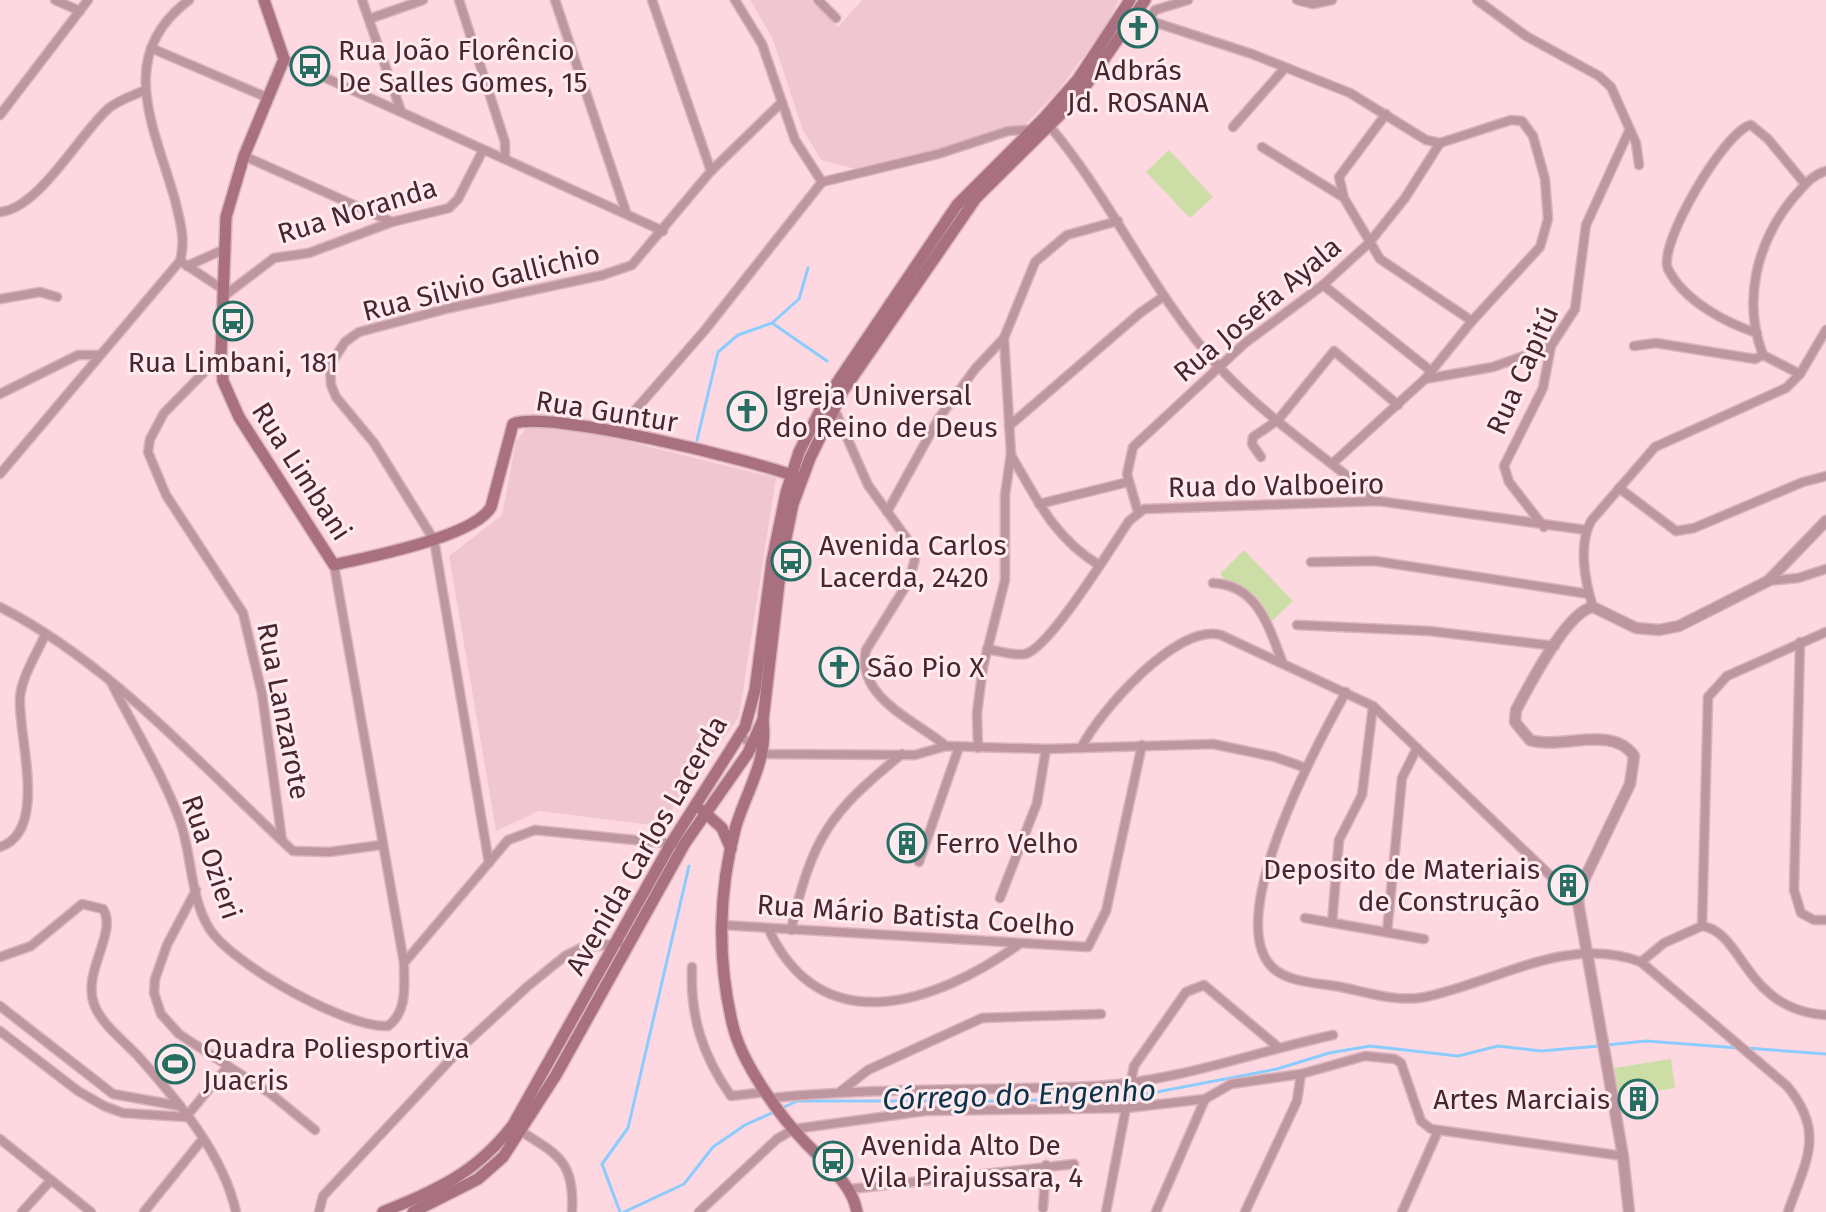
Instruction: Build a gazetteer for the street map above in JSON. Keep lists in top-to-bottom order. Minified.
{"streets":{"main road":["Rua Guntur","Rua Limbani","Avenida Carlos Lacerda"],"street":["Rua Noranda","Rua Silvio Gallichio","Rua Josefa Ayala","Rua Capitú","Rua do Valboeiro","Rua Lanzarote","Rua Ozieri","Rua Mário Batista Coelho"]},"crossings":[["Rua Noranda","Rua Limbani"],["Rua Silvio Gallichio","Rua Guntur"],["Rua Capitú","Rua do Valboeiro"],["Rua Guntur","Rua Limbani"],["Rua Guntur","Avenida Carlos Lacerda"],["Rua Limbani","Rua Lanzarote"],["Rua Limbani","Rua Ozieri"]],"water":["Córrego do Engenho"],"places":{"church":["Adbrás Jd. ROSANA","Igreja Universal do Reino de Deus","São Pio X"],"bus stop":["Rua João Florêncio De Salles Gomes, 15","Rua Limbani, 181","Avenida Carlos Lacerda, 2420","Avenida Alto De Vila Pirajussara, 4"],"building":["Ferro Velho","Deposito de Materiais de Construção","Artes Marciais"],"sports":["Quadra Poliesportiva Juacris"]}}
